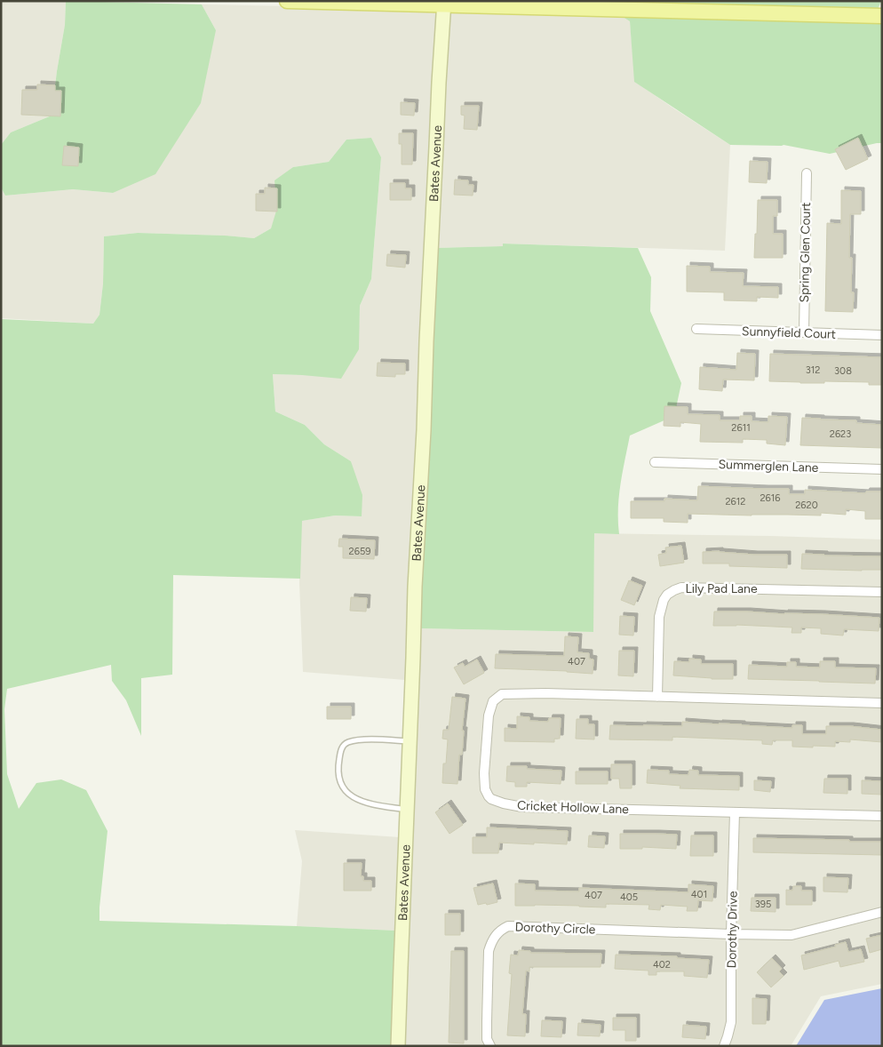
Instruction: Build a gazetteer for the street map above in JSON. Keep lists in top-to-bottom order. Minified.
{"streets":{"street":["Bates Avenue","Spring Glen Court","Sunnyfield Court","Summerglen Lane","Lily Pad Lane","Cricket Hollow Lane","Dorothy Circle","Dorothy Drive"]},"crossings":[["Spring Glen Court","Sunnyfield Court"],["Lily Pad Lane","Cricket Hollow Lane"],["Cricket Hollow Lane","Dorothy Drive"],["Dorothy Circle","Dorothy Drive"]],"house_numbers":["312","308","2611","2623","2616","2612","2620","2659","407","401","407","405","395","402"]}
